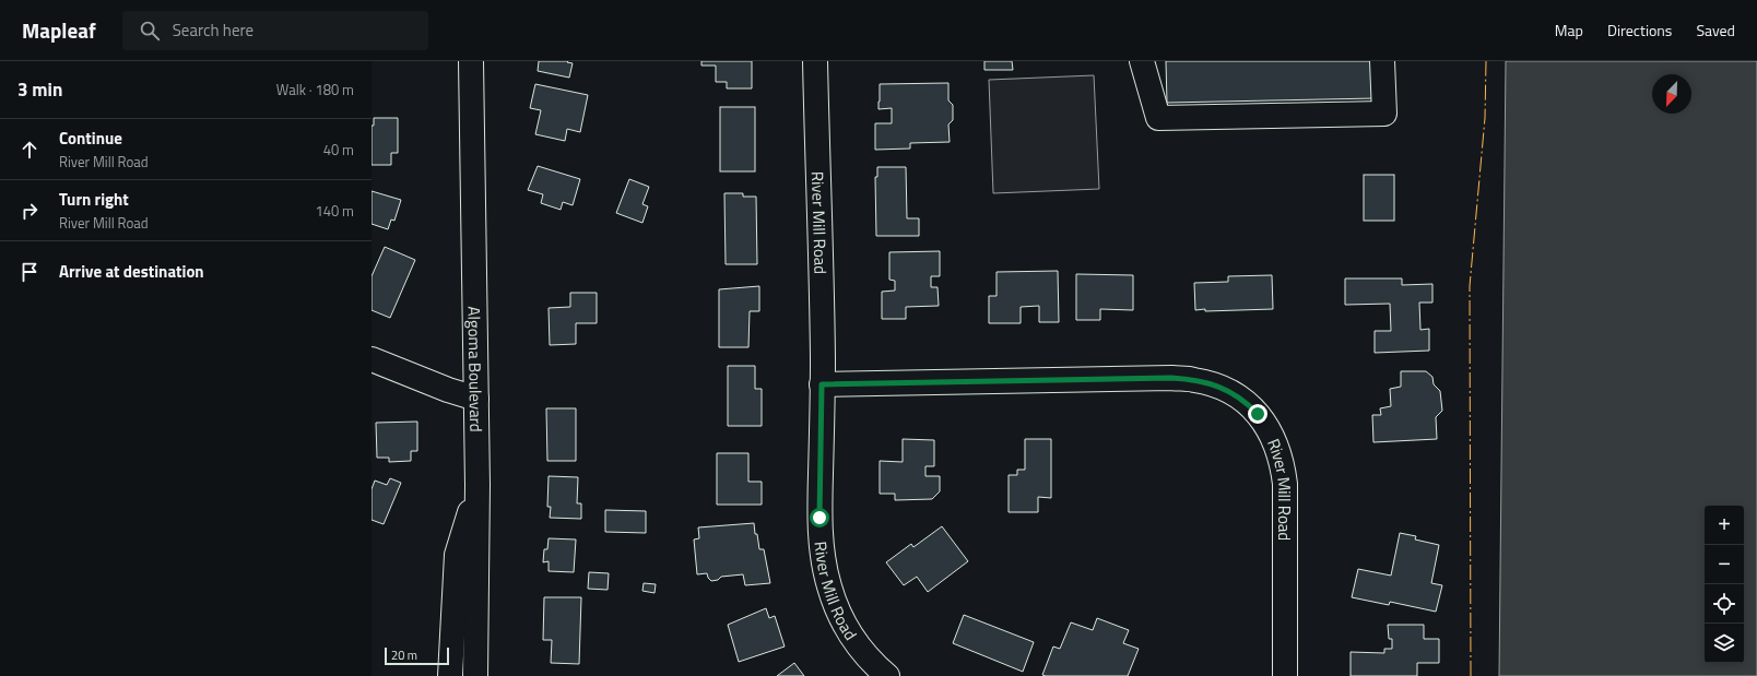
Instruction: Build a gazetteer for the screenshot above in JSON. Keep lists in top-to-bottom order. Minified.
{"streets":{"street":["River Mill Road","Algoma Boulevard"]},"scale_bar":"20 m","north":"bottom left","page":{"header":"Mapleaf","search":"Search here","nav":["Map","Directions","Saved"],"heading":["3 min","Walk · 180 m"],"list":[["Continue","River Mill Road","40 m"],["Turn right","River Mill Road","140 m"],"Arrive at destination"],"map_buttons":["+","−"],"scale":"20 m"}}
